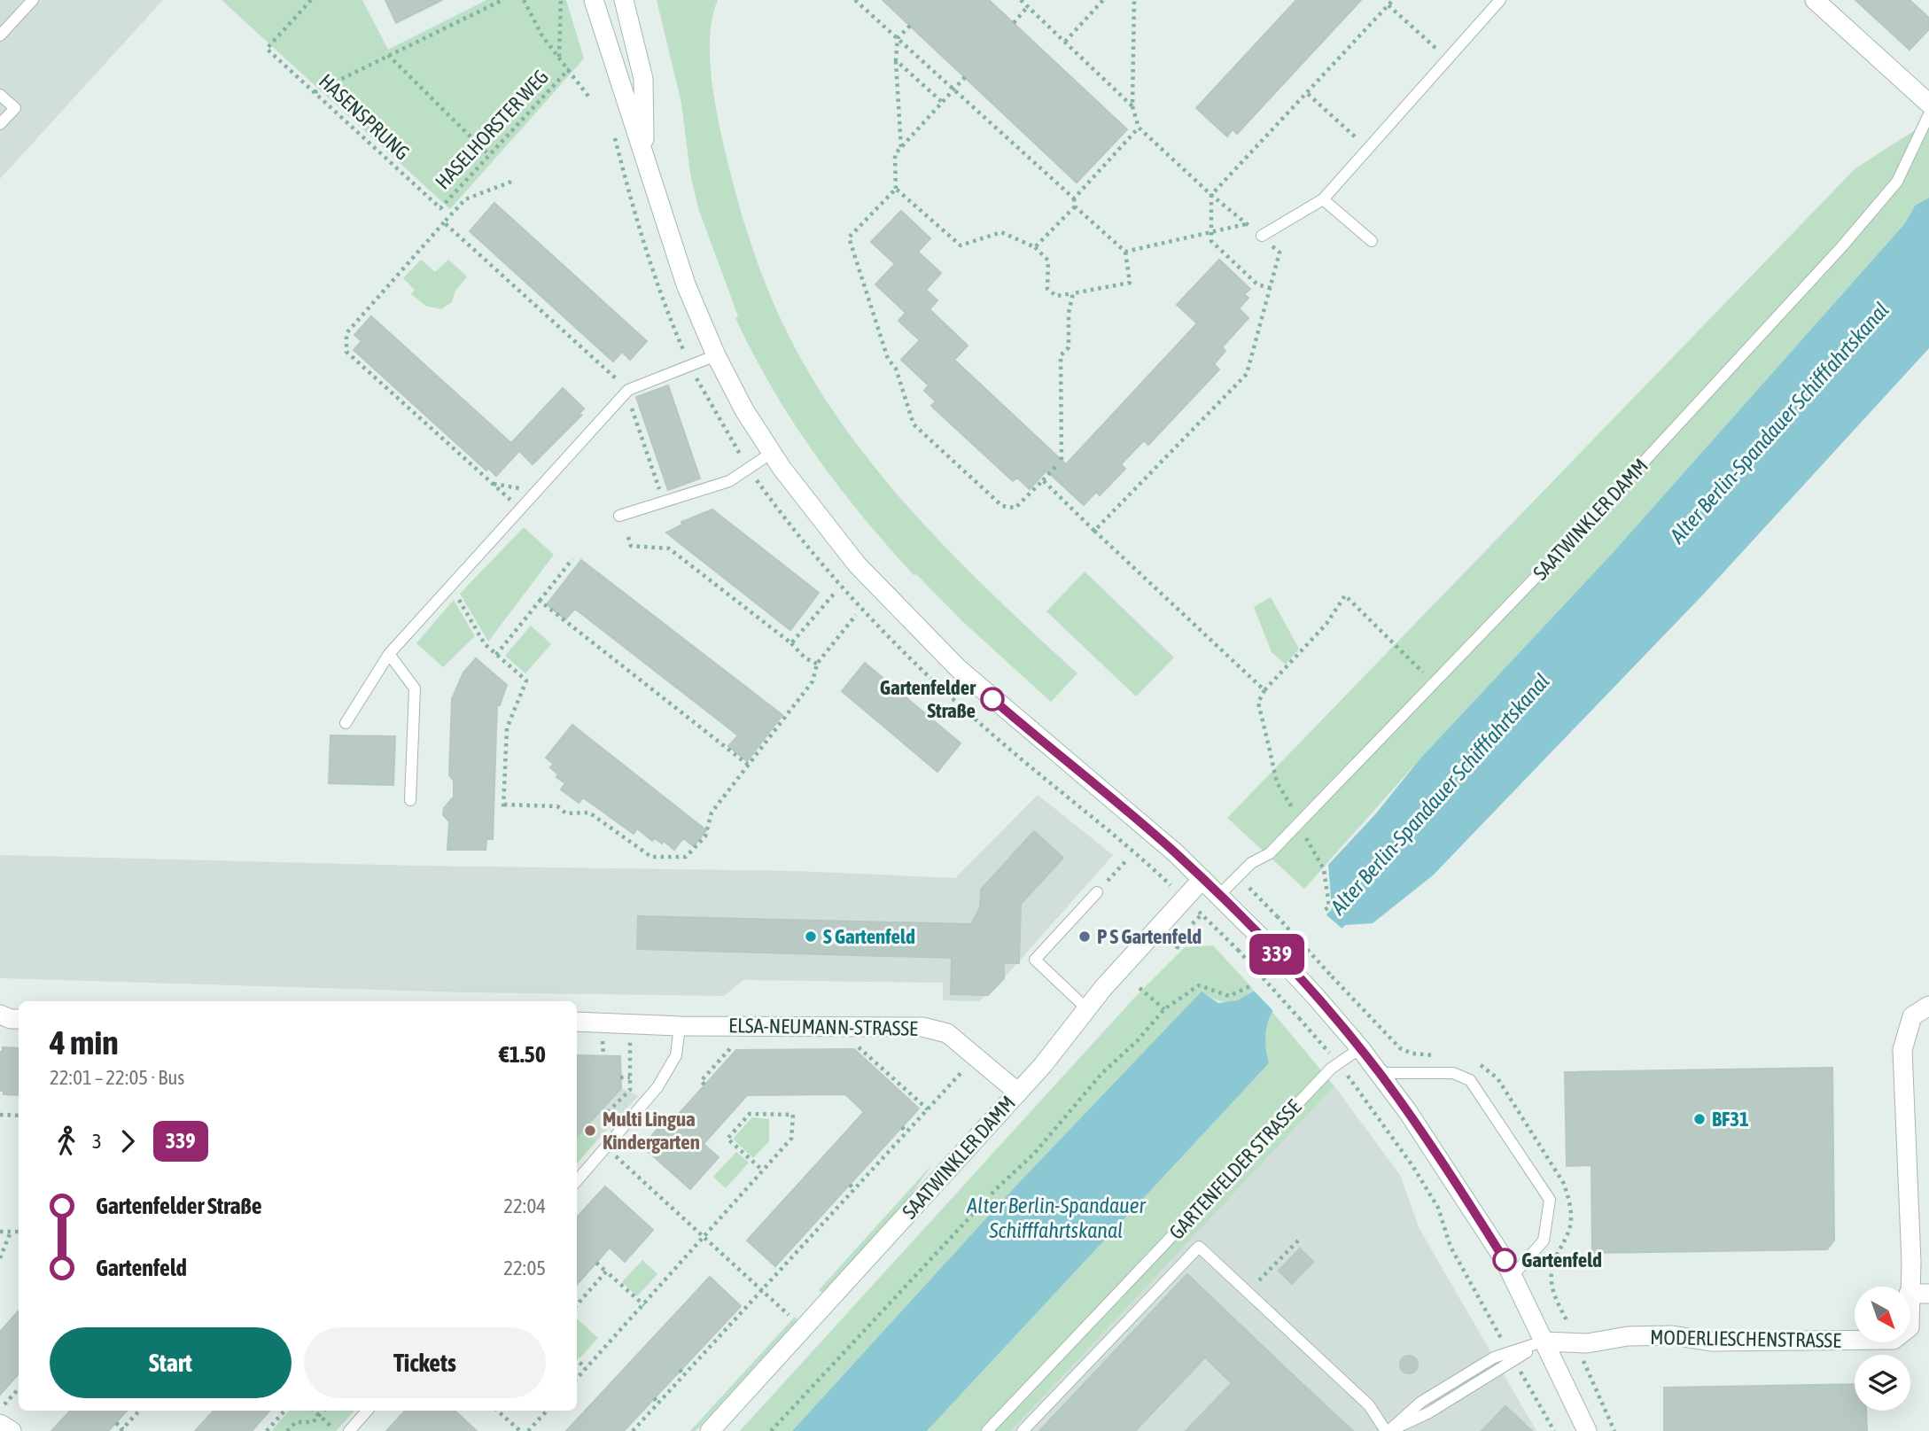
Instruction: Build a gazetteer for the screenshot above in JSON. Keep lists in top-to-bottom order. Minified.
{"streets":{"main road":["SAATWINKLER DAMM","ELSA-NEUMANN-STRASSE","MODERLIESCHENSTRASSE"],"lane":["GARTENFELDER STRASSE"],"path":["HASENSPRUNG","HASELHORSTER WEG"]},"crossings":[["HASENSPRUNG","HASELHORSTER WEG"],["SAATWINKLER DAMM","ELSA-NEUMANN-STRASSE"]],"water":["Alter Berlin-Spandauer Schifffahrtskanal"],"places":["Gartenfelder Straße","S Gartenfeld","P S Gartenfeld","BF31","Multi Lingua Kindergarten","Gartenfeld"],"lines":["bus line 339"],"north":"bottom right","page":{"on_map":"339","heading":["4 min","22:01 – 22:05 · Bus","€1.50"],"legs":["3","339"],"list":[{"name":"Gartenfelder Straße","value":"22:04"},{"name":"Gartenfeld","value":"22:05"}],"buttons":["Start","Tickets"]}}
